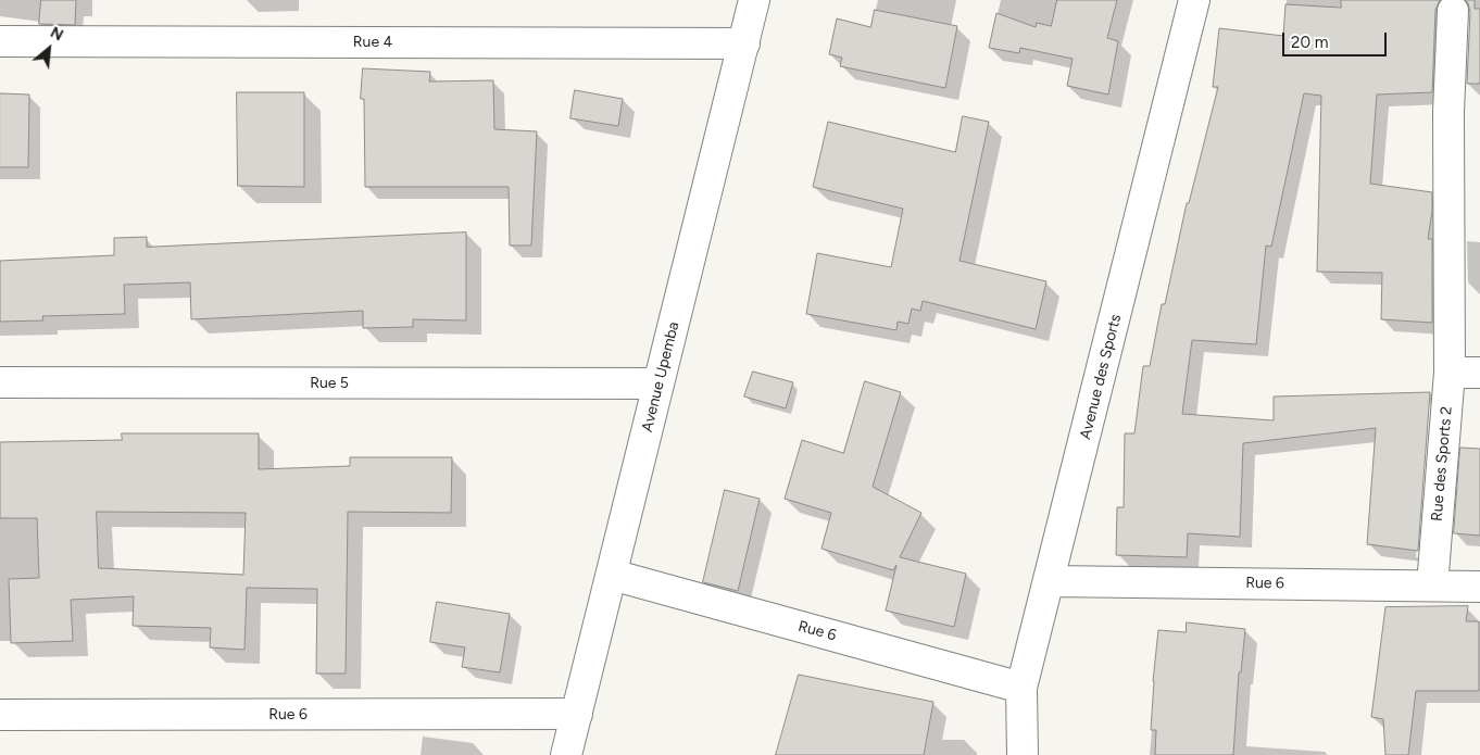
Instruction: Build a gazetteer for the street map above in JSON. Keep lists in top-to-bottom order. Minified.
{"streets":{"street":["Rue 4","Avenue Upemba","Avenue des Sports","Rue 5","Rue des Sports 2","Rue 6"]},"crossings":[["Rue 4","Avenue Upemba"],["Avenue Upemba","Rue 5"],["Avenue Upemba","Rue 6"],["Avenue des Sports","Rue 6"],["Rue des Sports 2","Rue 6"]],"scale_bar":"20 m","north":"top right"}
